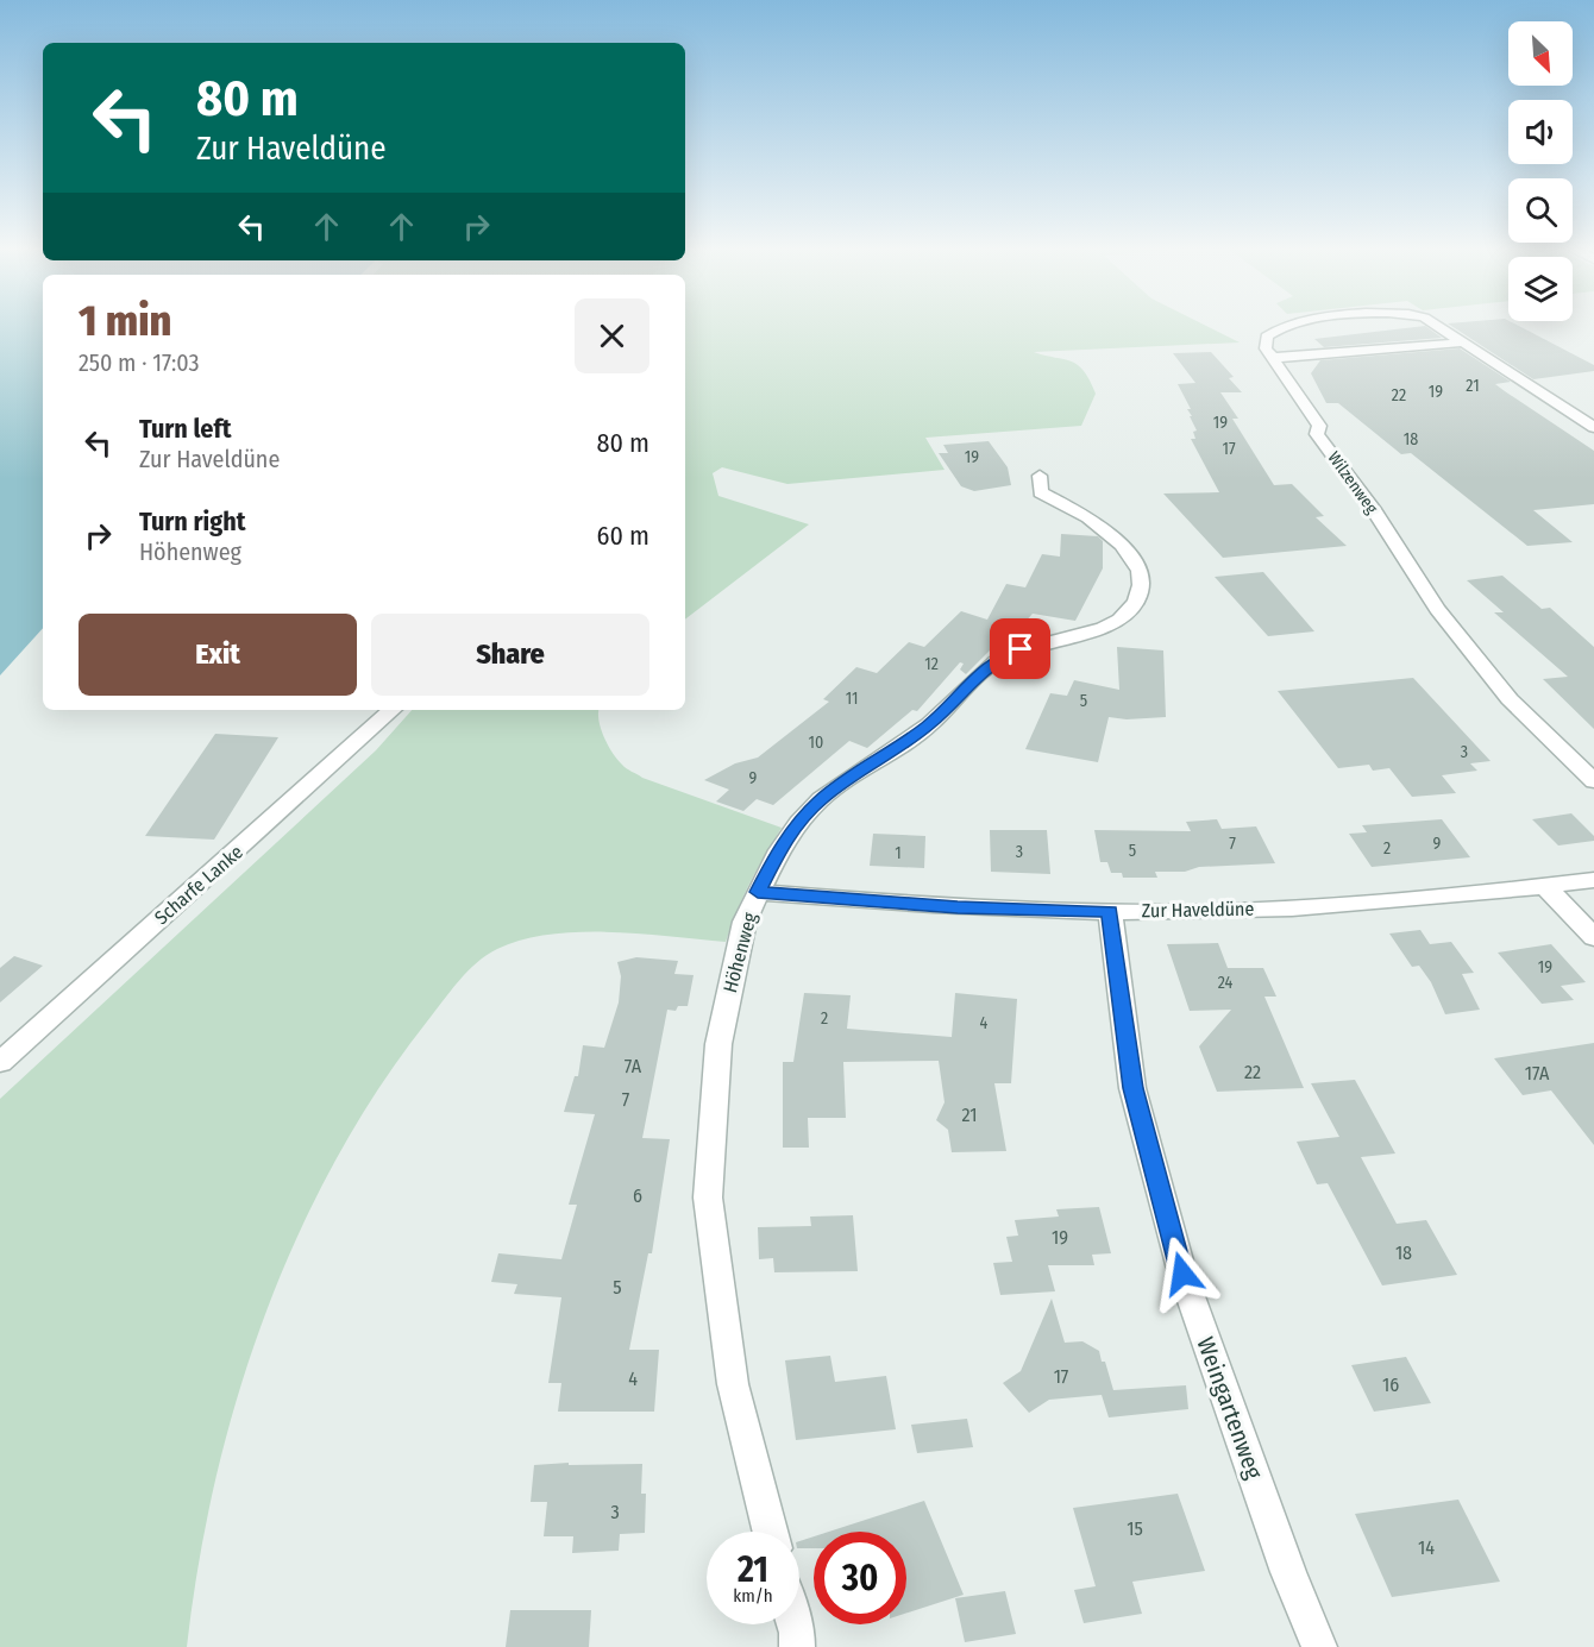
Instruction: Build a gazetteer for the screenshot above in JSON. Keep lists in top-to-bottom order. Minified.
{"streets":{"street":["Wilzenweg","Scharfe Lanke","Zur Haveldüne","Höhenweg","Weingartenweg"]},"crossings":[["Zur Haveldüne","Höhenweg"],["Zur Haveldüne","Weingartenweg"]],"house_numbers":["21","19","22","19","18","17","19","12","11","5","10","3","9","7","9","2","5","3","1","19","24","2","4","7A","22","17A","7","21","6","19","18","5","17","4","16","3","15","14"],"north":"bottom right","page":{"turn":["80 m","Zur Haveldüne"],"heading":["1 min","250 m · 17:03"],"list":[{"name":"Turn left","note":"Zur Haveldüne","value":"80 m"},{"name":"Turn right","note":"Höhenweg","value":"60 m"}],"buttons":["Exit","Share"],"speed":"21 km/h","limit":"30"}}
